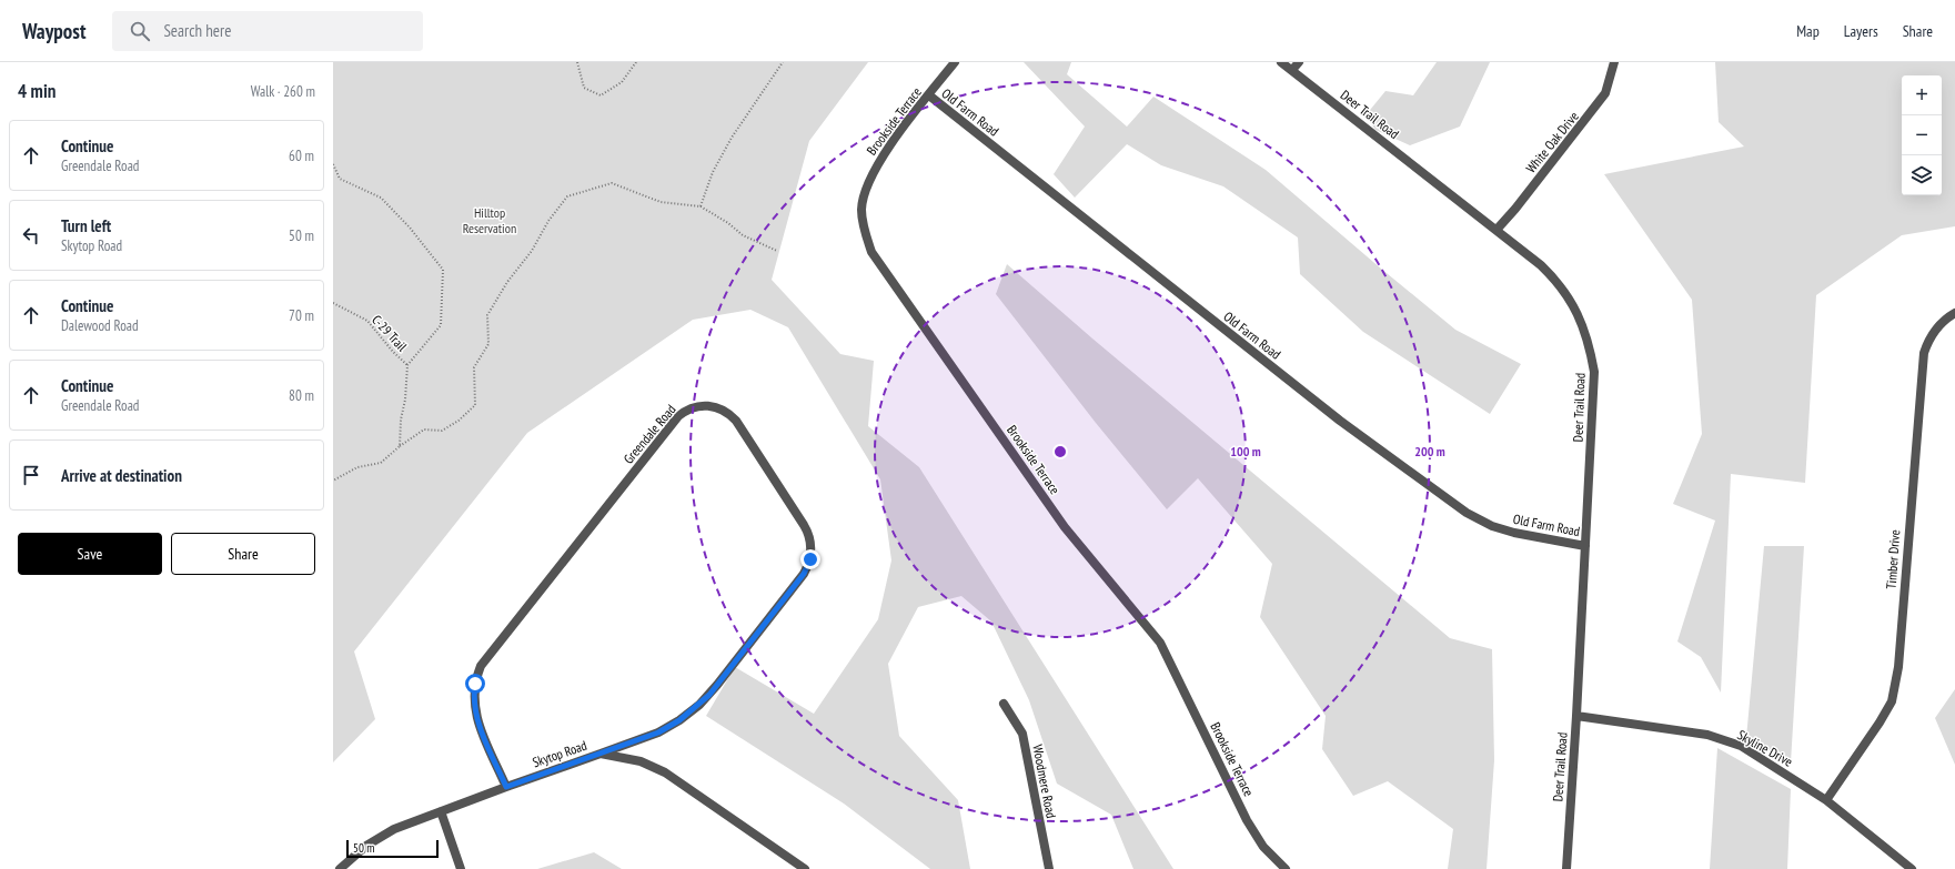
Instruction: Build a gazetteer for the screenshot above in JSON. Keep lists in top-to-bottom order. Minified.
{"streets":{"street":["Old Farm Road","Deer Trail Road","Brookside Terrace","White Oak Drive","Greendale Road","Timber Drive","Skyline Drive","Skytop Road","Woodmere Road"],"path":["C-29 Trail"]},"crossings":[["Old Farm Road","Deer Trail Road"],["Old Farm Road","Brookside Terrace"],["Deer Trail Road","White Oak Drive"],["Deer Trail Road","Skyline Drive"],["Greendale Road","Skytop Road"],["Timber Drive","Skyline Drive"]],"parks":["Hilltop Reservation"],"scale_bar":"50 m","page":{"header":"Waypost","search":"Search here","nav":["Map","Layers","Share"],"heading":["4 min","Walk · 260 m"],"map_buttons":["+","−"],"list":[["Continue","Greendale Road","60 m"],["Turn left","Skytop Road","50 m"],["Continue","Dalewood Road","70 m"],["Continue","Greendale Road","80 m"],"Arrive at destination"],"buttons":["Save","Share"],"scale":"50 m"},"rings":["100 m","200 m"]}
